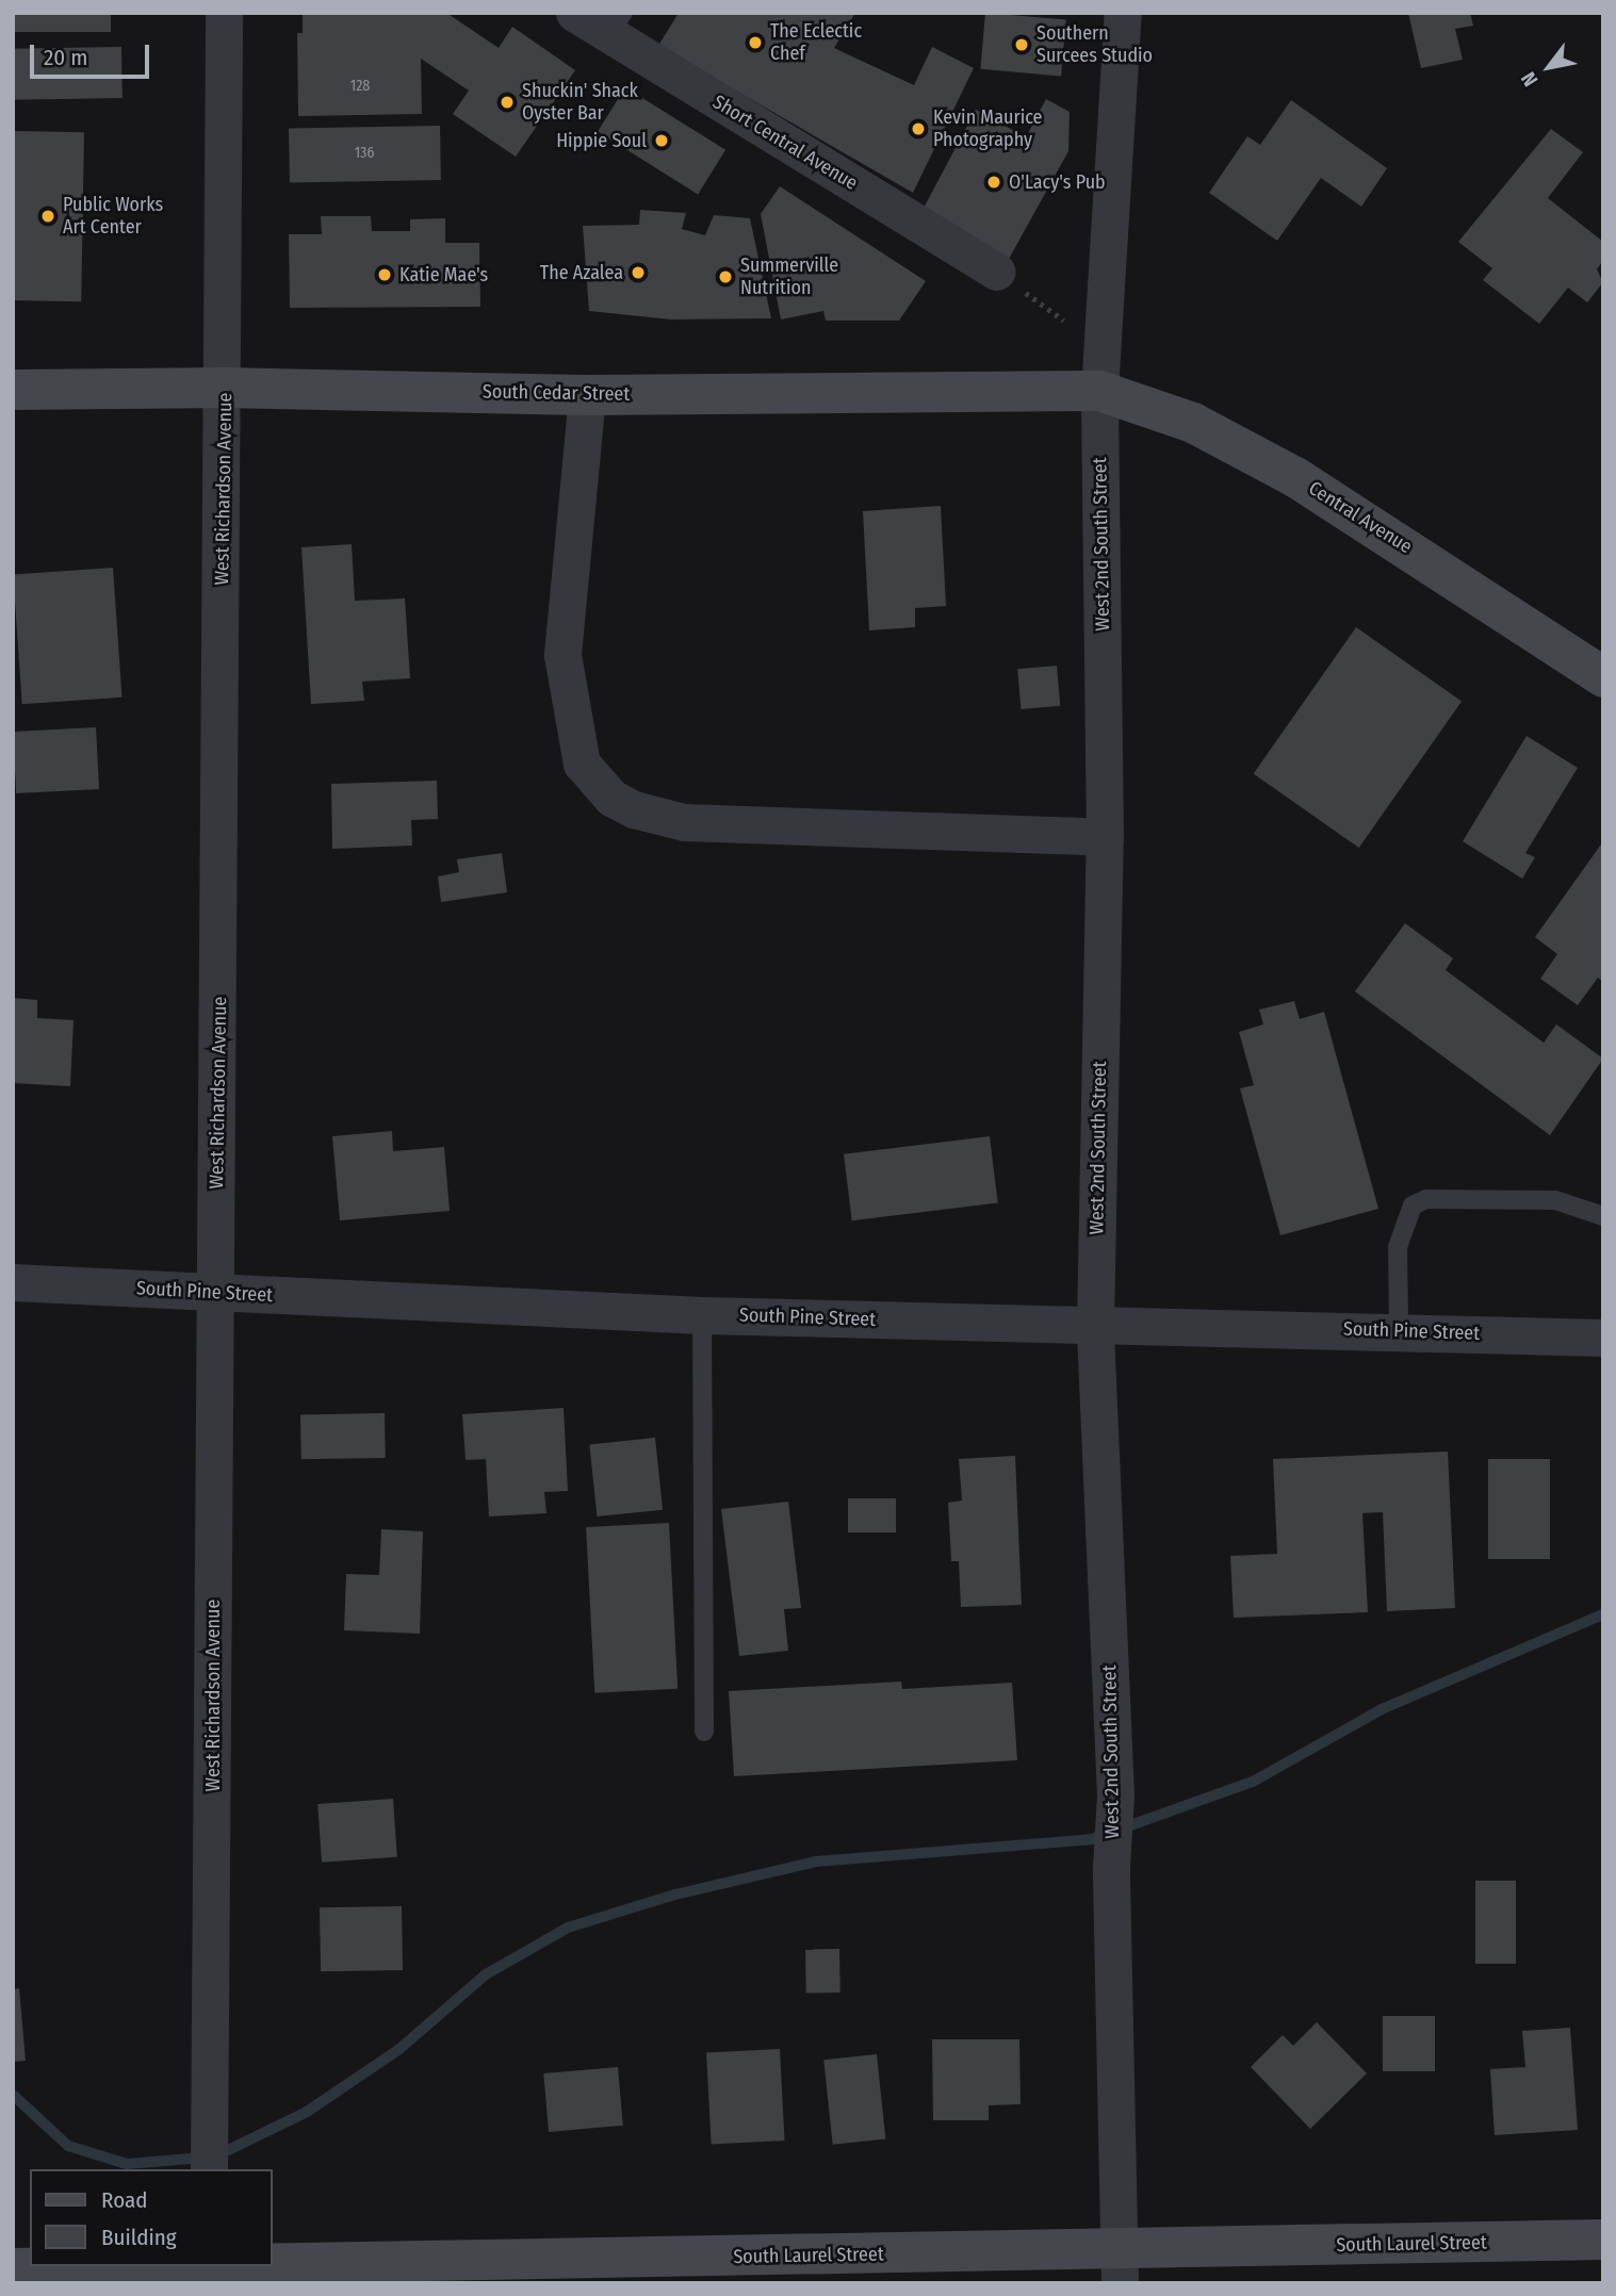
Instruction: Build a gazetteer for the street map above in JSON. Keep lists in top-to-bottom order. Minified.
{"streets":{"street":["Short Central Avenue","South Cedar Street","West Richardson Avenue","Central Avenue","West 2nd South Street","South Pine Street","South Laurel Street"]},"crossings":[["South Cedar Street","West Richardson Avenue"],["South Cedar Street","Central Avenue"],["South Cedar Street","West 2nd South Street"],["West Richardson Avenue","South Pine Street"],["Central Avenue","West 2nd South Street"],["West 2nd South Street","South Pine Street"],["West 2nd South Street","South Laurel Street"]],"places":["The Eclectic Chef","Southern Surcees Studio","Shuckin' Shack Oyster Bar","Kevin Maurice Photography","Hippie Soul","O'Lacy's Pub","Public Works Art Center","The Azalea","Katie Mae's","Summerville Nutrition"],"house_numbers":["128","136"],"legend":["Road","Building"],"scale_bar":"20 m","north":"bottom left"}
